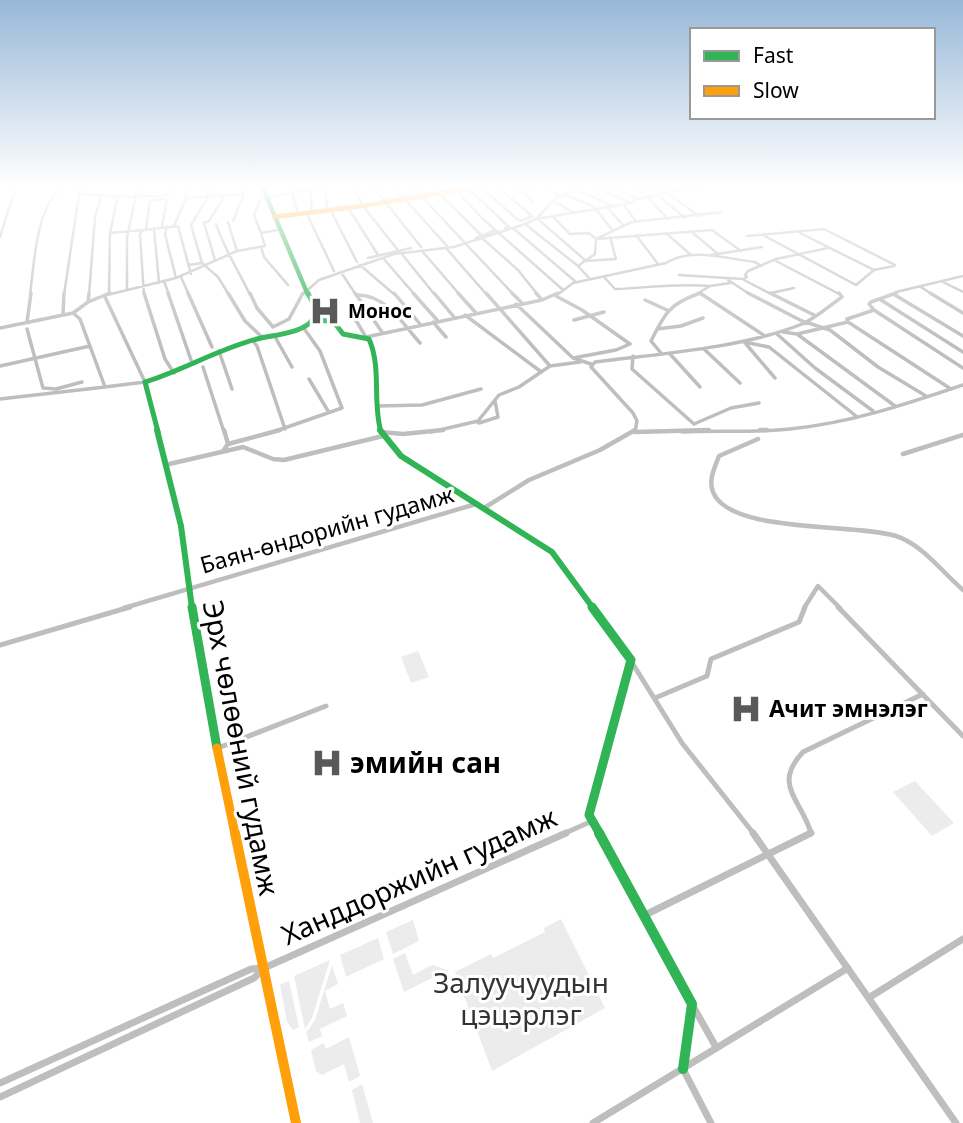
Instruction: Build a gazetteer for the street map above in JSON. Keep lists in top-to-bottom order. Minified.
{"streets":{"main road":["Эрх чөлөөний гудамж"],"street":["Баян-өндорийн гудамж","Ханддоржийн гудамж"]},"crossings":[["Баян-өндорийн гудамж","Эрх чөлөөний гудамж"],["Эрх чөлөөний гудамж","Ханддоржийн гудамж"]],"parks":["Залуучуудын цэцэрлэг"],"places":{"hospital":["Монос","Ачит эмнэлэг","эмийн сан"]},"legend":["Fast","Slow"]}
